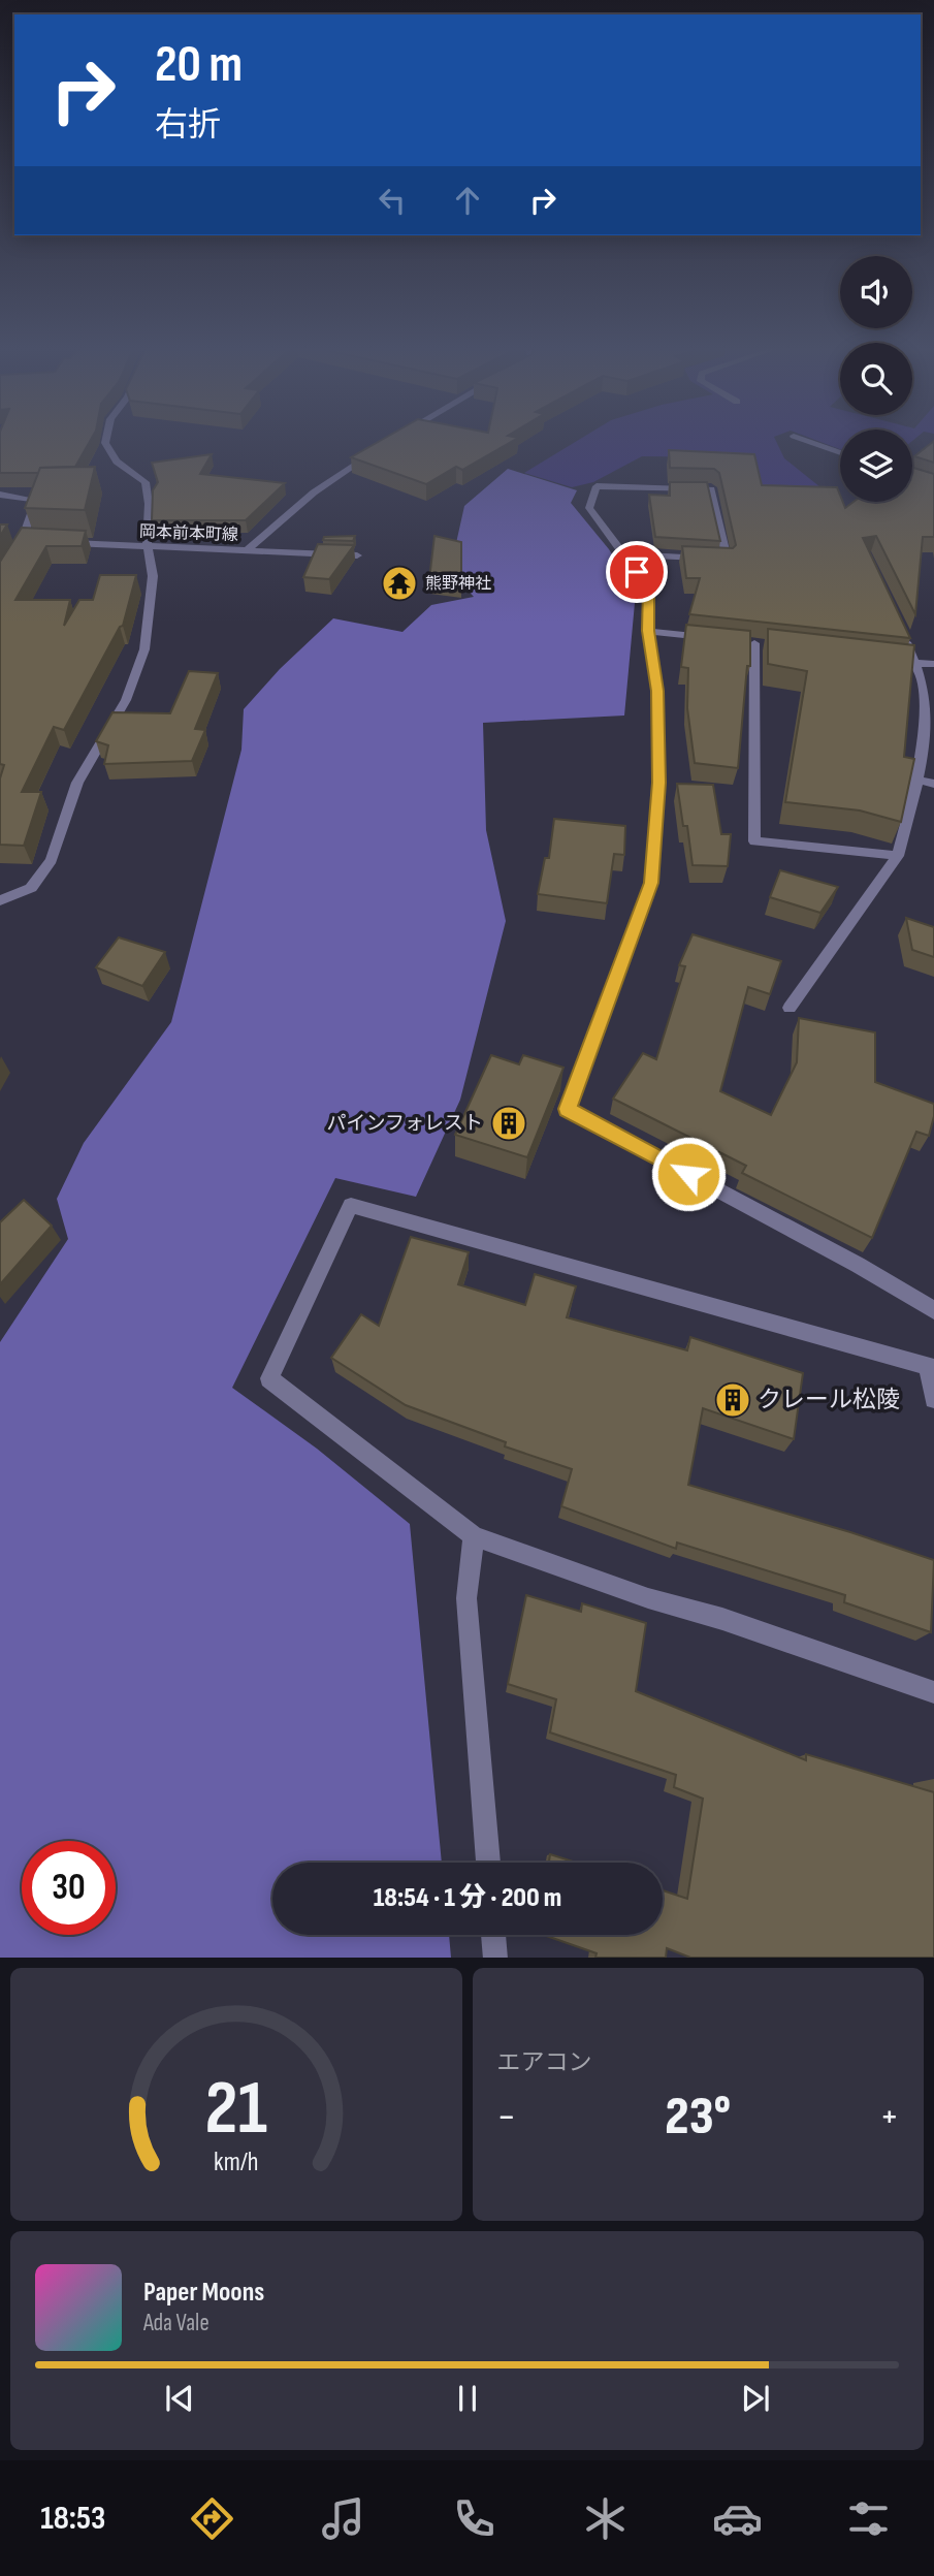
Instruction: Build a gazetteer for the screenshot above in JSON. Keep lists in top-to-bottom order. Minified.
{"streets":{"street":["岡本前本町線"]},"places":{"temple":["熊野神社"],"building":["パインフォレスト","クレール松陵"]},"page":{"turn":["20 m","右折"],"limit":"30","trip":"18:54 · 1 分 · 200 m","tile":"エアコン","heat":["−","23°","+"],"song":["Paper Moons","Ada Vale"],"tabs":"18:53","gauge":["21","km/h"]}}
